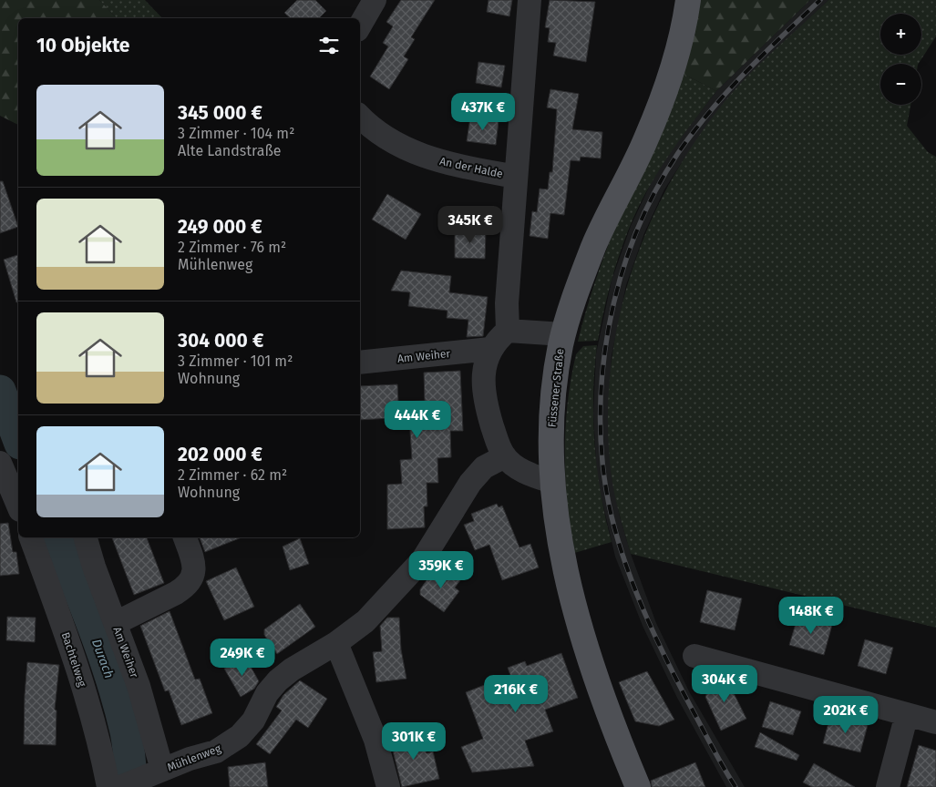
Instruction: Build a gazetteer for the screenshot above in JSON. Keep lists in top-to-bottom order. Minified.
{"streets":{"main road":["Füssener Straße"],"street":["An der Halde","Am Weiher","Bachtelweg","Mühlenweg"]},"crossings":[["Am Weiher","Mühlenweg"]],"water":["Durach"],"page":{"map_buttons":["+","−"],"heading":"10 Objekte","list":[{"name":"345 000 €","note":"3 Zimmer · 104 m² · Alte Landstraße"},{"name":"249 000 €","note":"2 Zimmer · 76 m² · Mühlenweg"},{"name":"304 000 €","note":"3 Zimmer · 101 m² · Wohnung"},{"name":"202 000 €","note":"2 Zimmer · 62 m² · Wohnung"}],"price":["437K €","345K €","444K €","359K €","148K €","249K €","304K €","216K €","202K €","301K €"]}}
